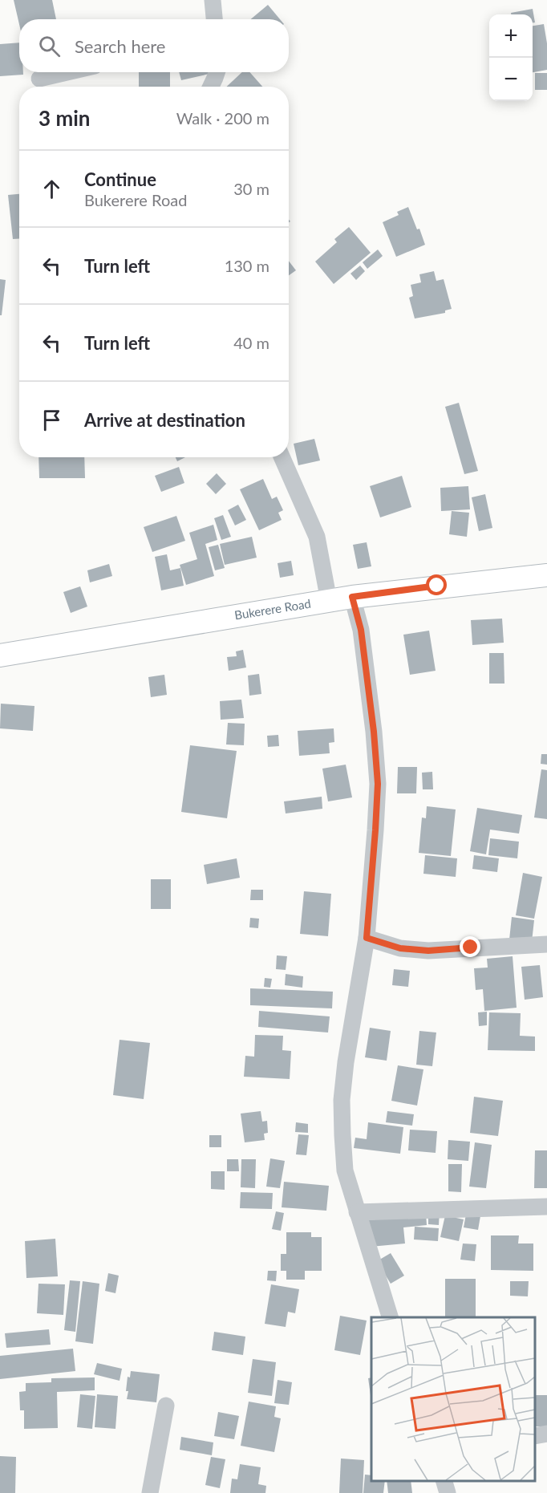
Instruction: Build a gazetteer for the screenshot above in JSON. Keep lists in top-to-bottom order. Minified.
{"streets":{"main road":["Bukerere Road"]},"page":{"map_buttons":["+","−"],"search":"Search here","heading":["3 min","Walk · 200 m"],"list":[["Continue","Bukerere Road","30 m"],["Turn left","130 m"],["Turn left","40 m"],"Arrive at destination"]}}
